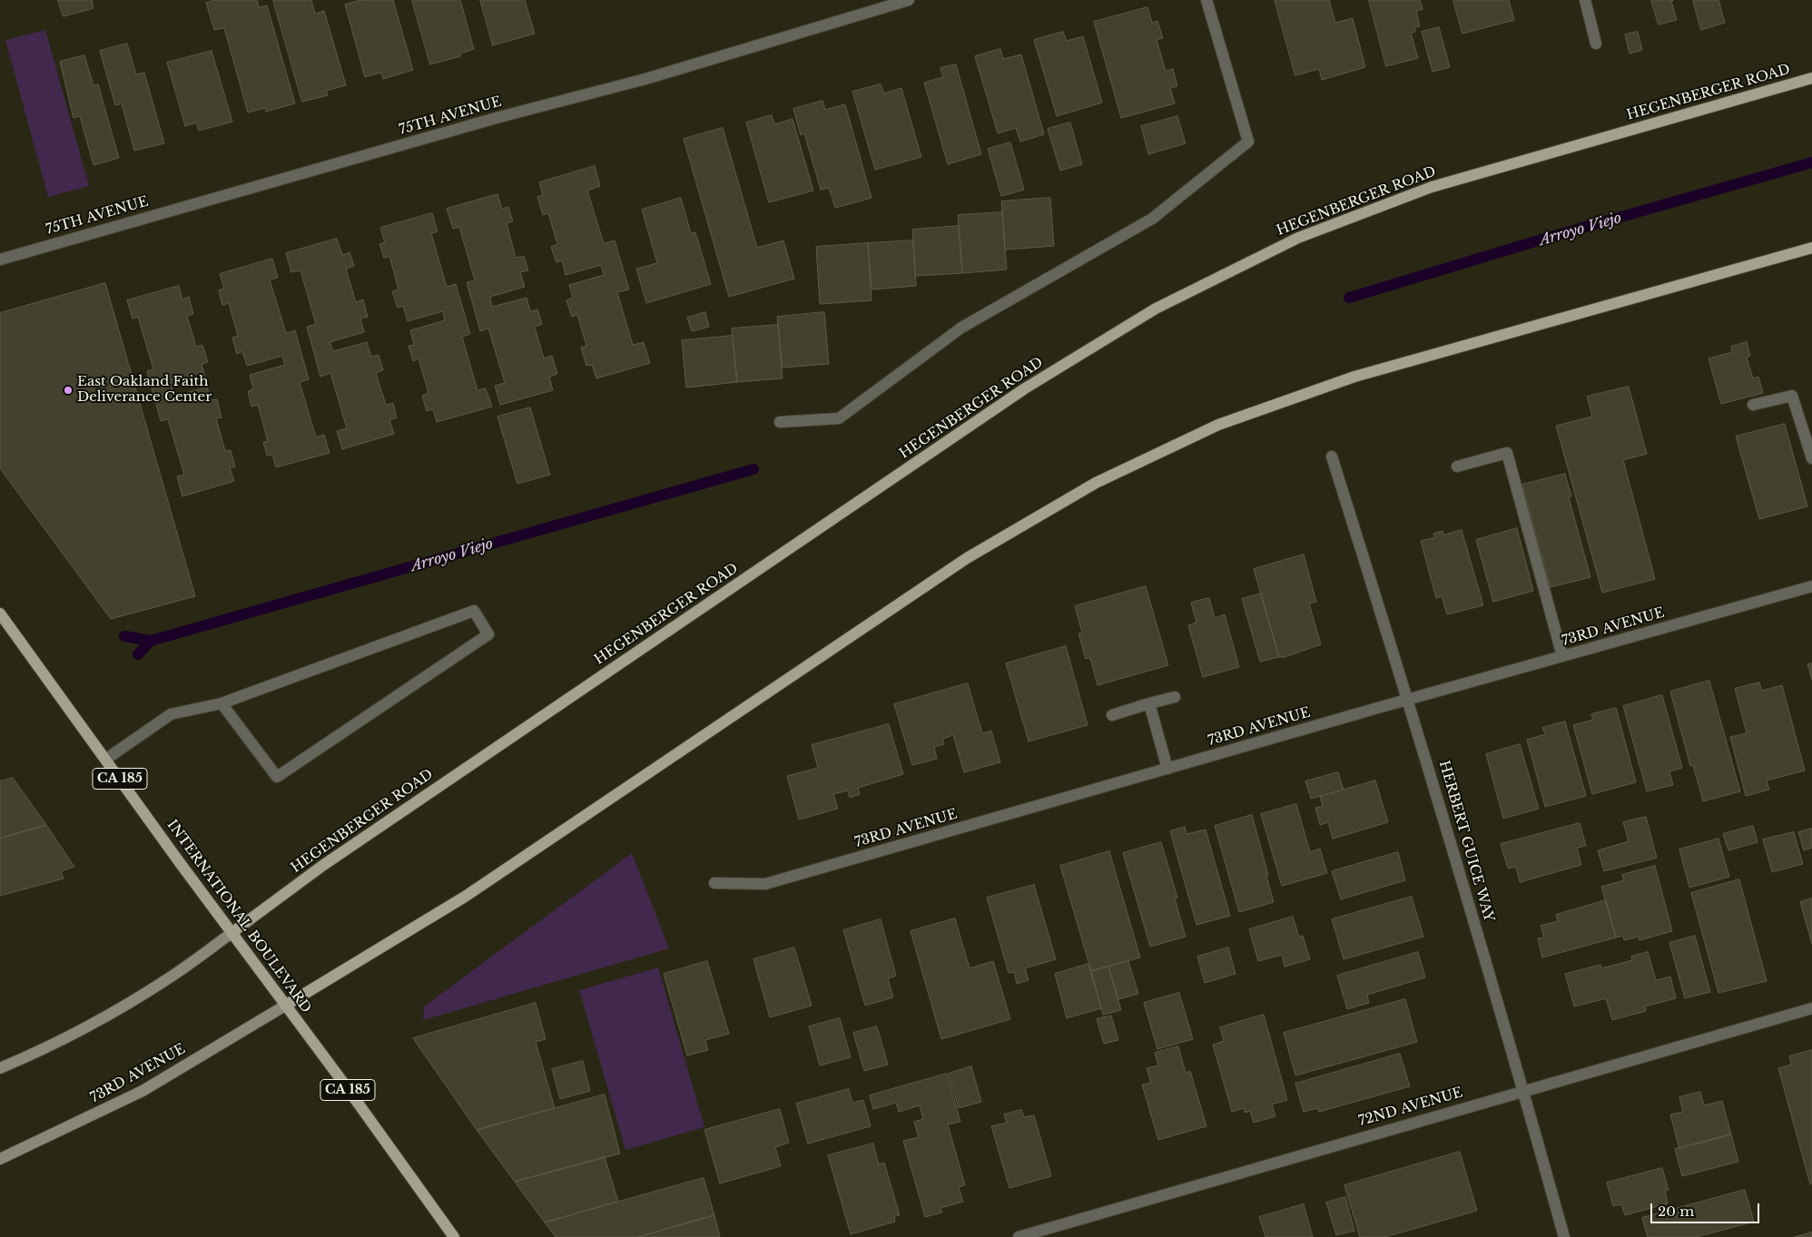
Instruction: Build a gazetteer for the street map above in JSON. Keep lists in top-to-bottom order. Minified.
{"streets":{"main road":["HEGENBERGER ROAD","73RD AVENUE","CA 185","INTERNATIONAL BOULEVARD"],"street":["75TH AVENUE","HERBERT GUICE WAY","72ND AVENUE"]},"crossings":[["HEGENBERGER ROAD","INTERNATIONAL BOULEVARD"],["73RD AVENUE","HERBERT GUICE WAY"],["73RD AVENUE","INTERNATIONAL BOULEVARD"],["HERBERT GUICE WAY","72ND AVENUE"]],"water":["Arroyo Viejo"],"places":["East Oakland Faith Deliverance Center"],"scale_bar":"20 m"}
